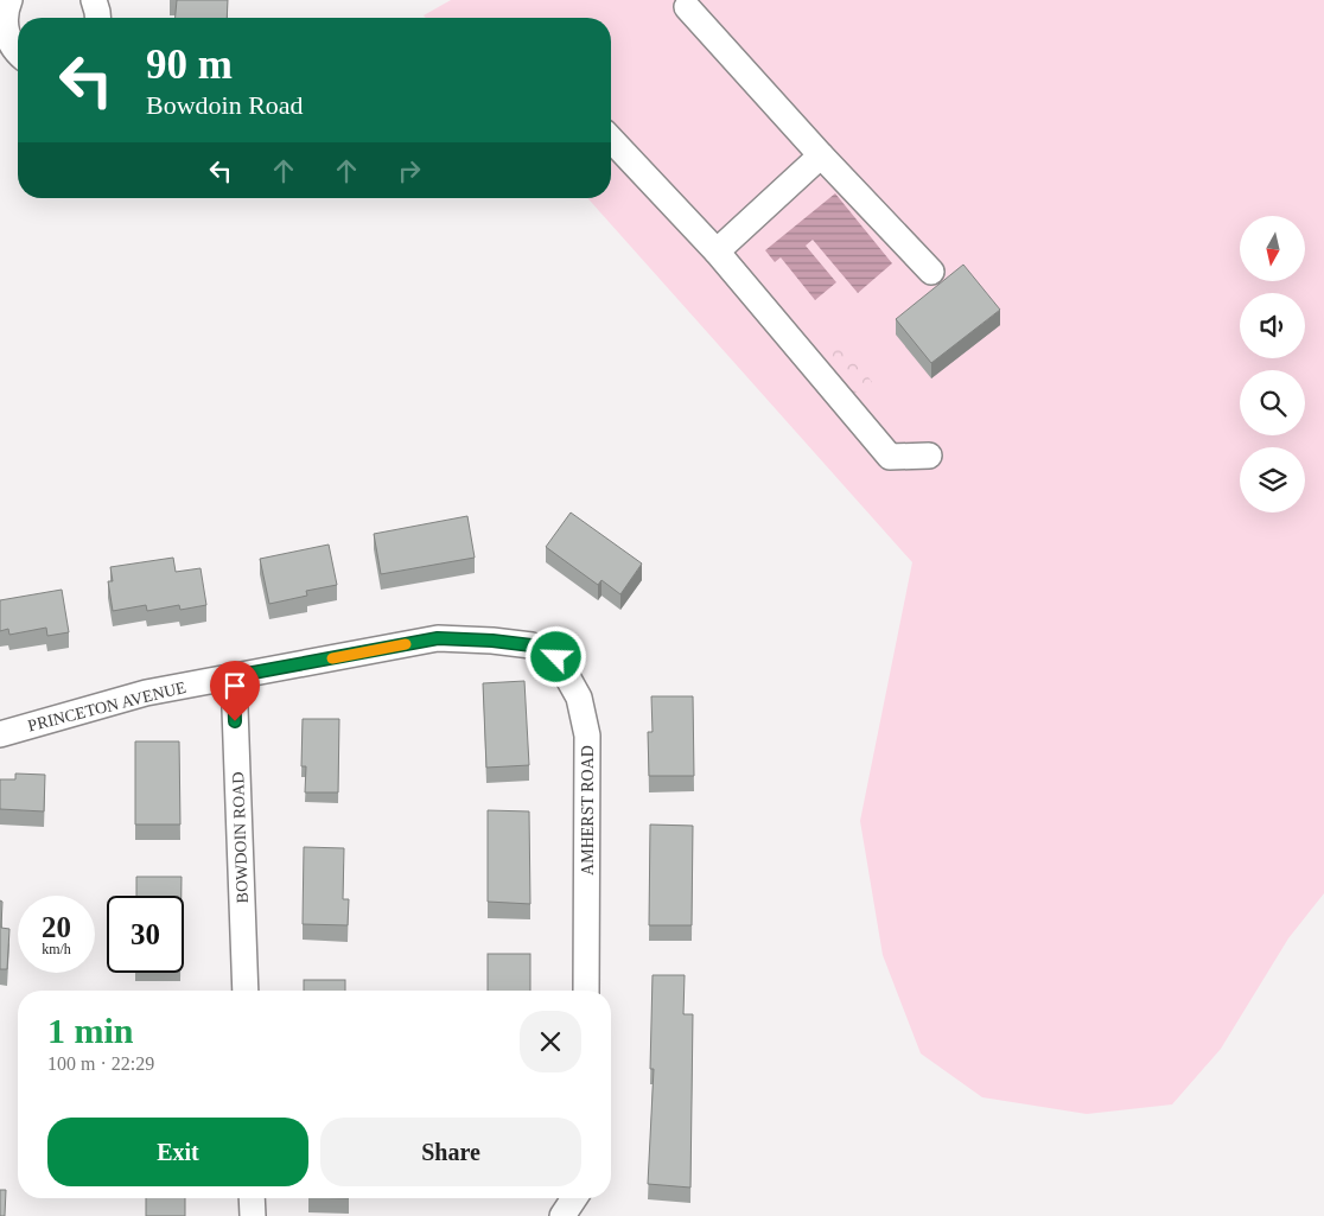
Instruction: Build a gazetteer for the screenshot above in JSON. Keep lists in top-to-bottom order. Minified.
{"streets":{"street":["PRINCETON AVENUE","AMHERST ROAD","BOWDOIN ROAD"]},"crossings":[["PRINCETON AVENUE","AMHERST ROAD"],["PRINCETON AVENUE","BOWDOIN ROAD"]],"north":"bottom","page":{"turn":["90 m","Bowdoin Road"],"speed":"20 km/h","limit":"30","heading":["1 min","100 m · 22:29"],"buttons":["Exit","Share"]}}
